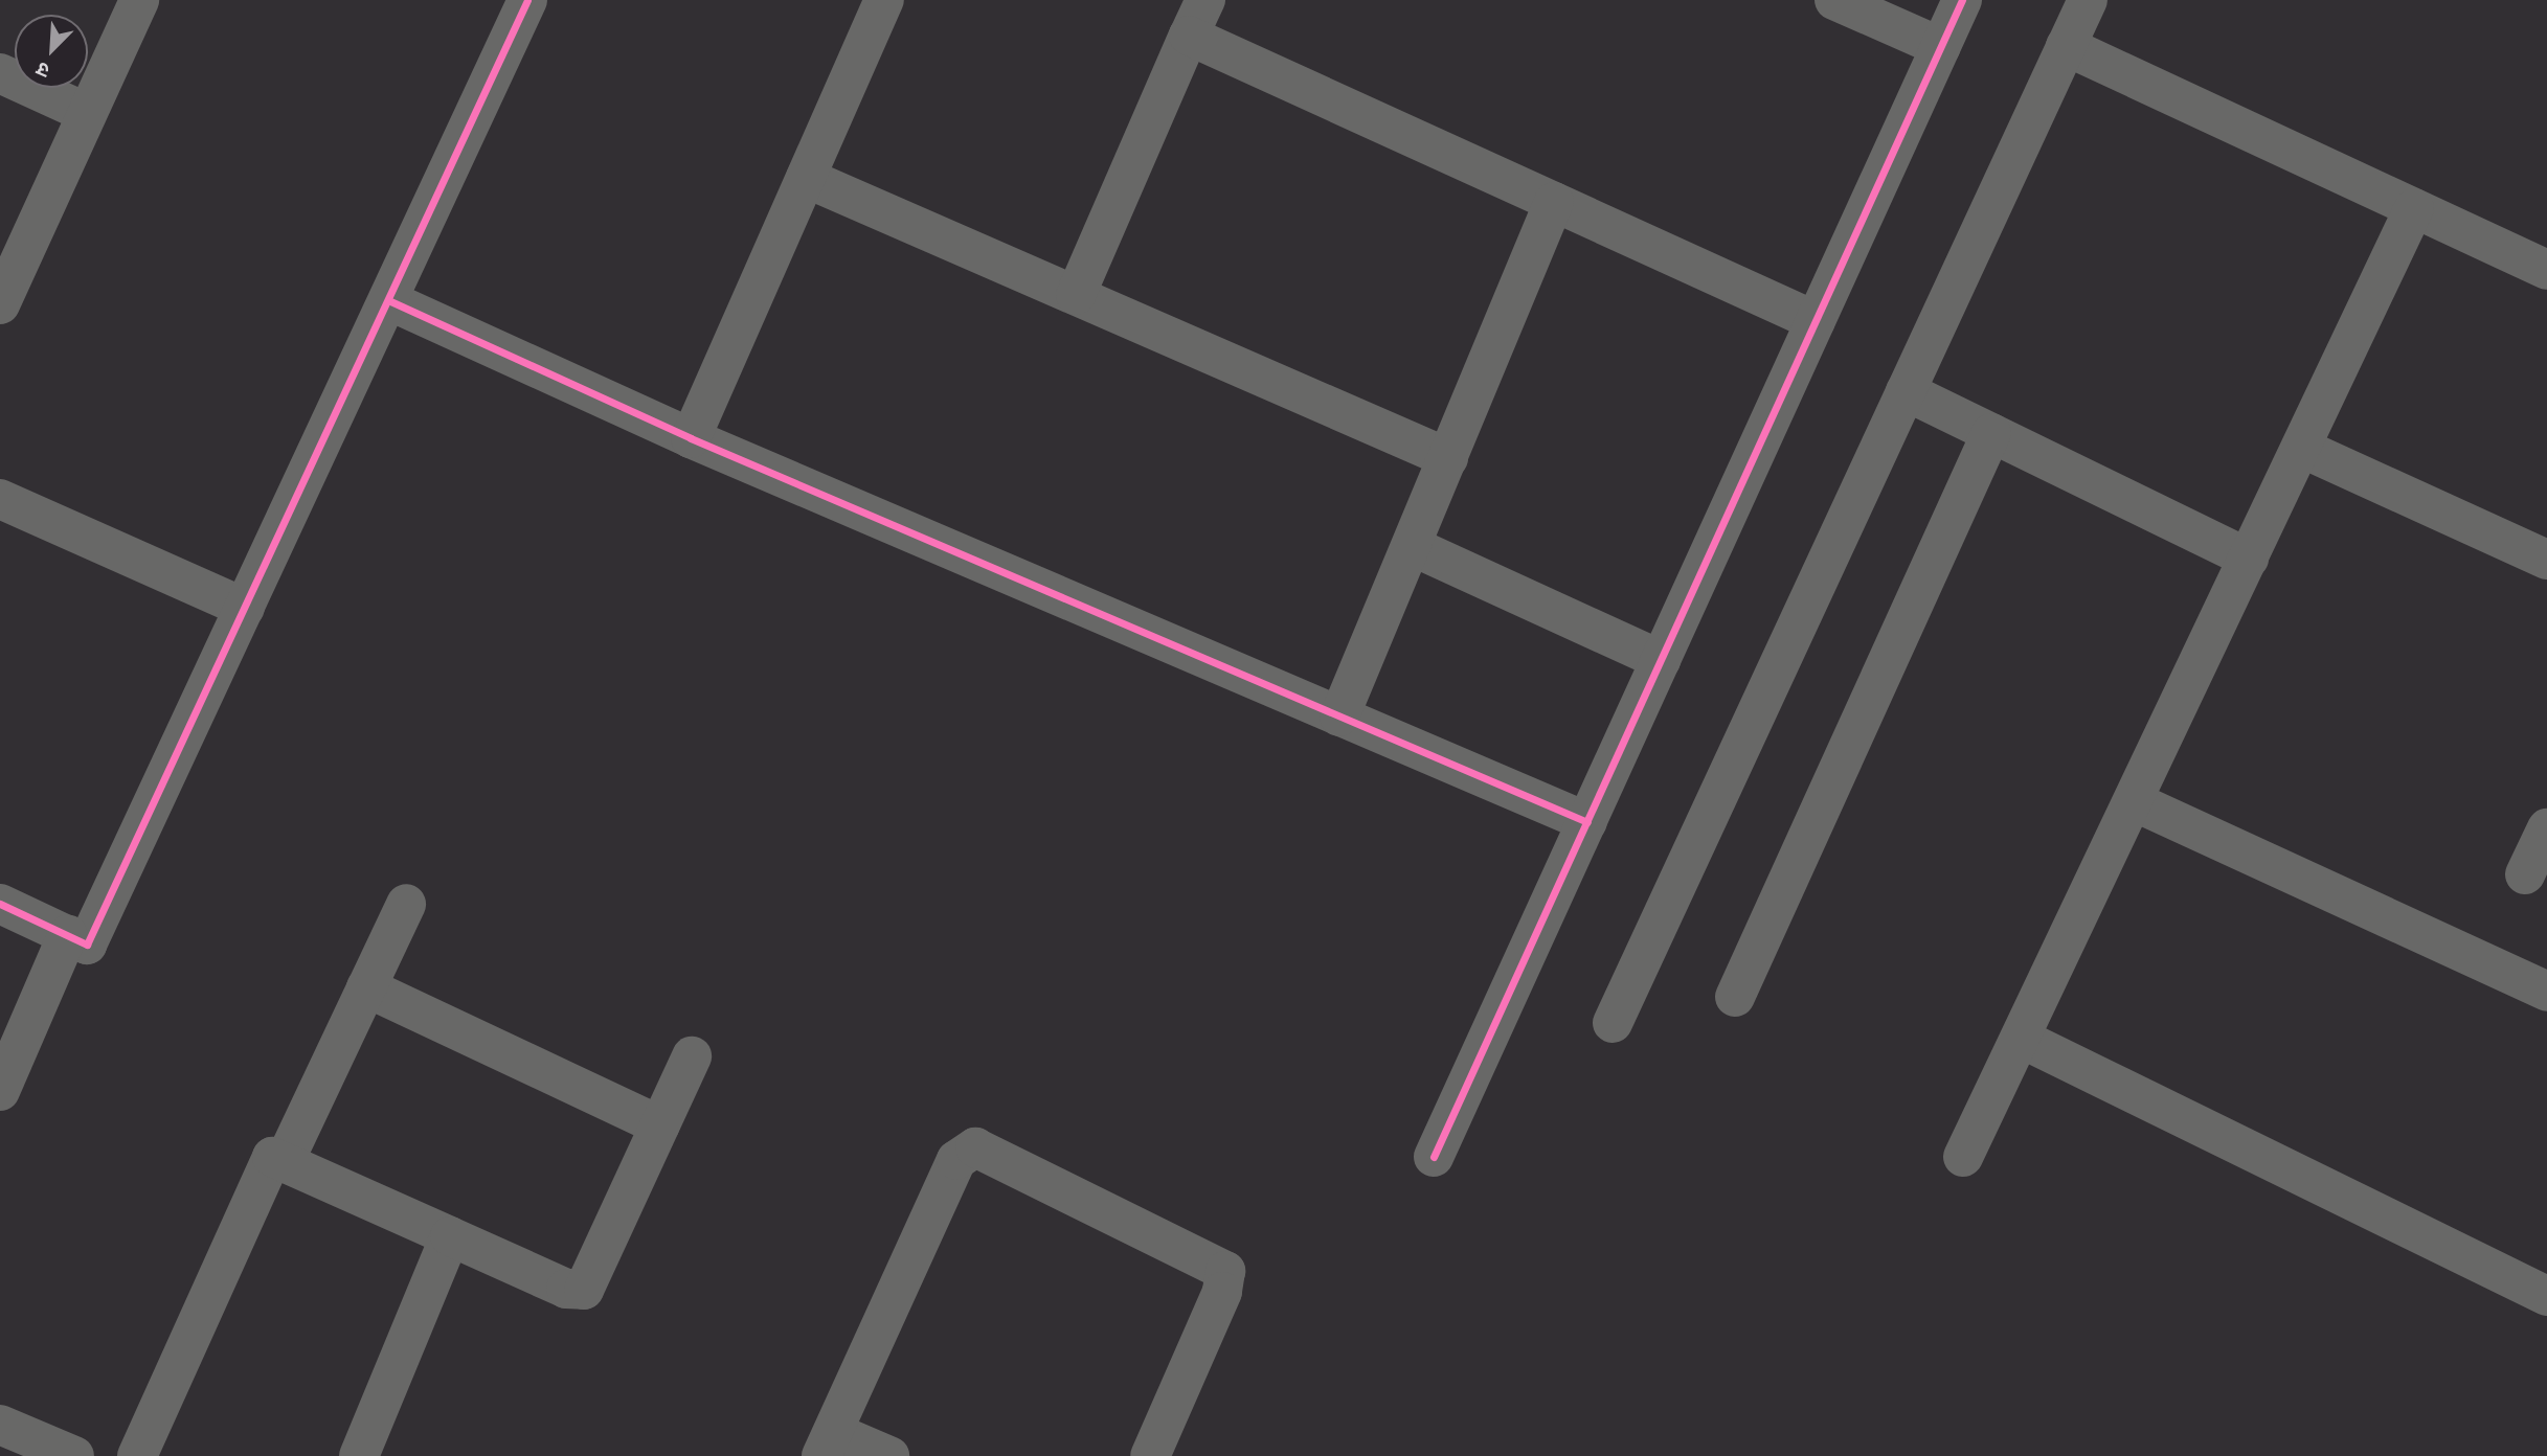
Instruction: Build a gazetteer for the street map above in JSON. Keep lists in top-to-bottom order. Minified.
{"north":"bottom left"}
